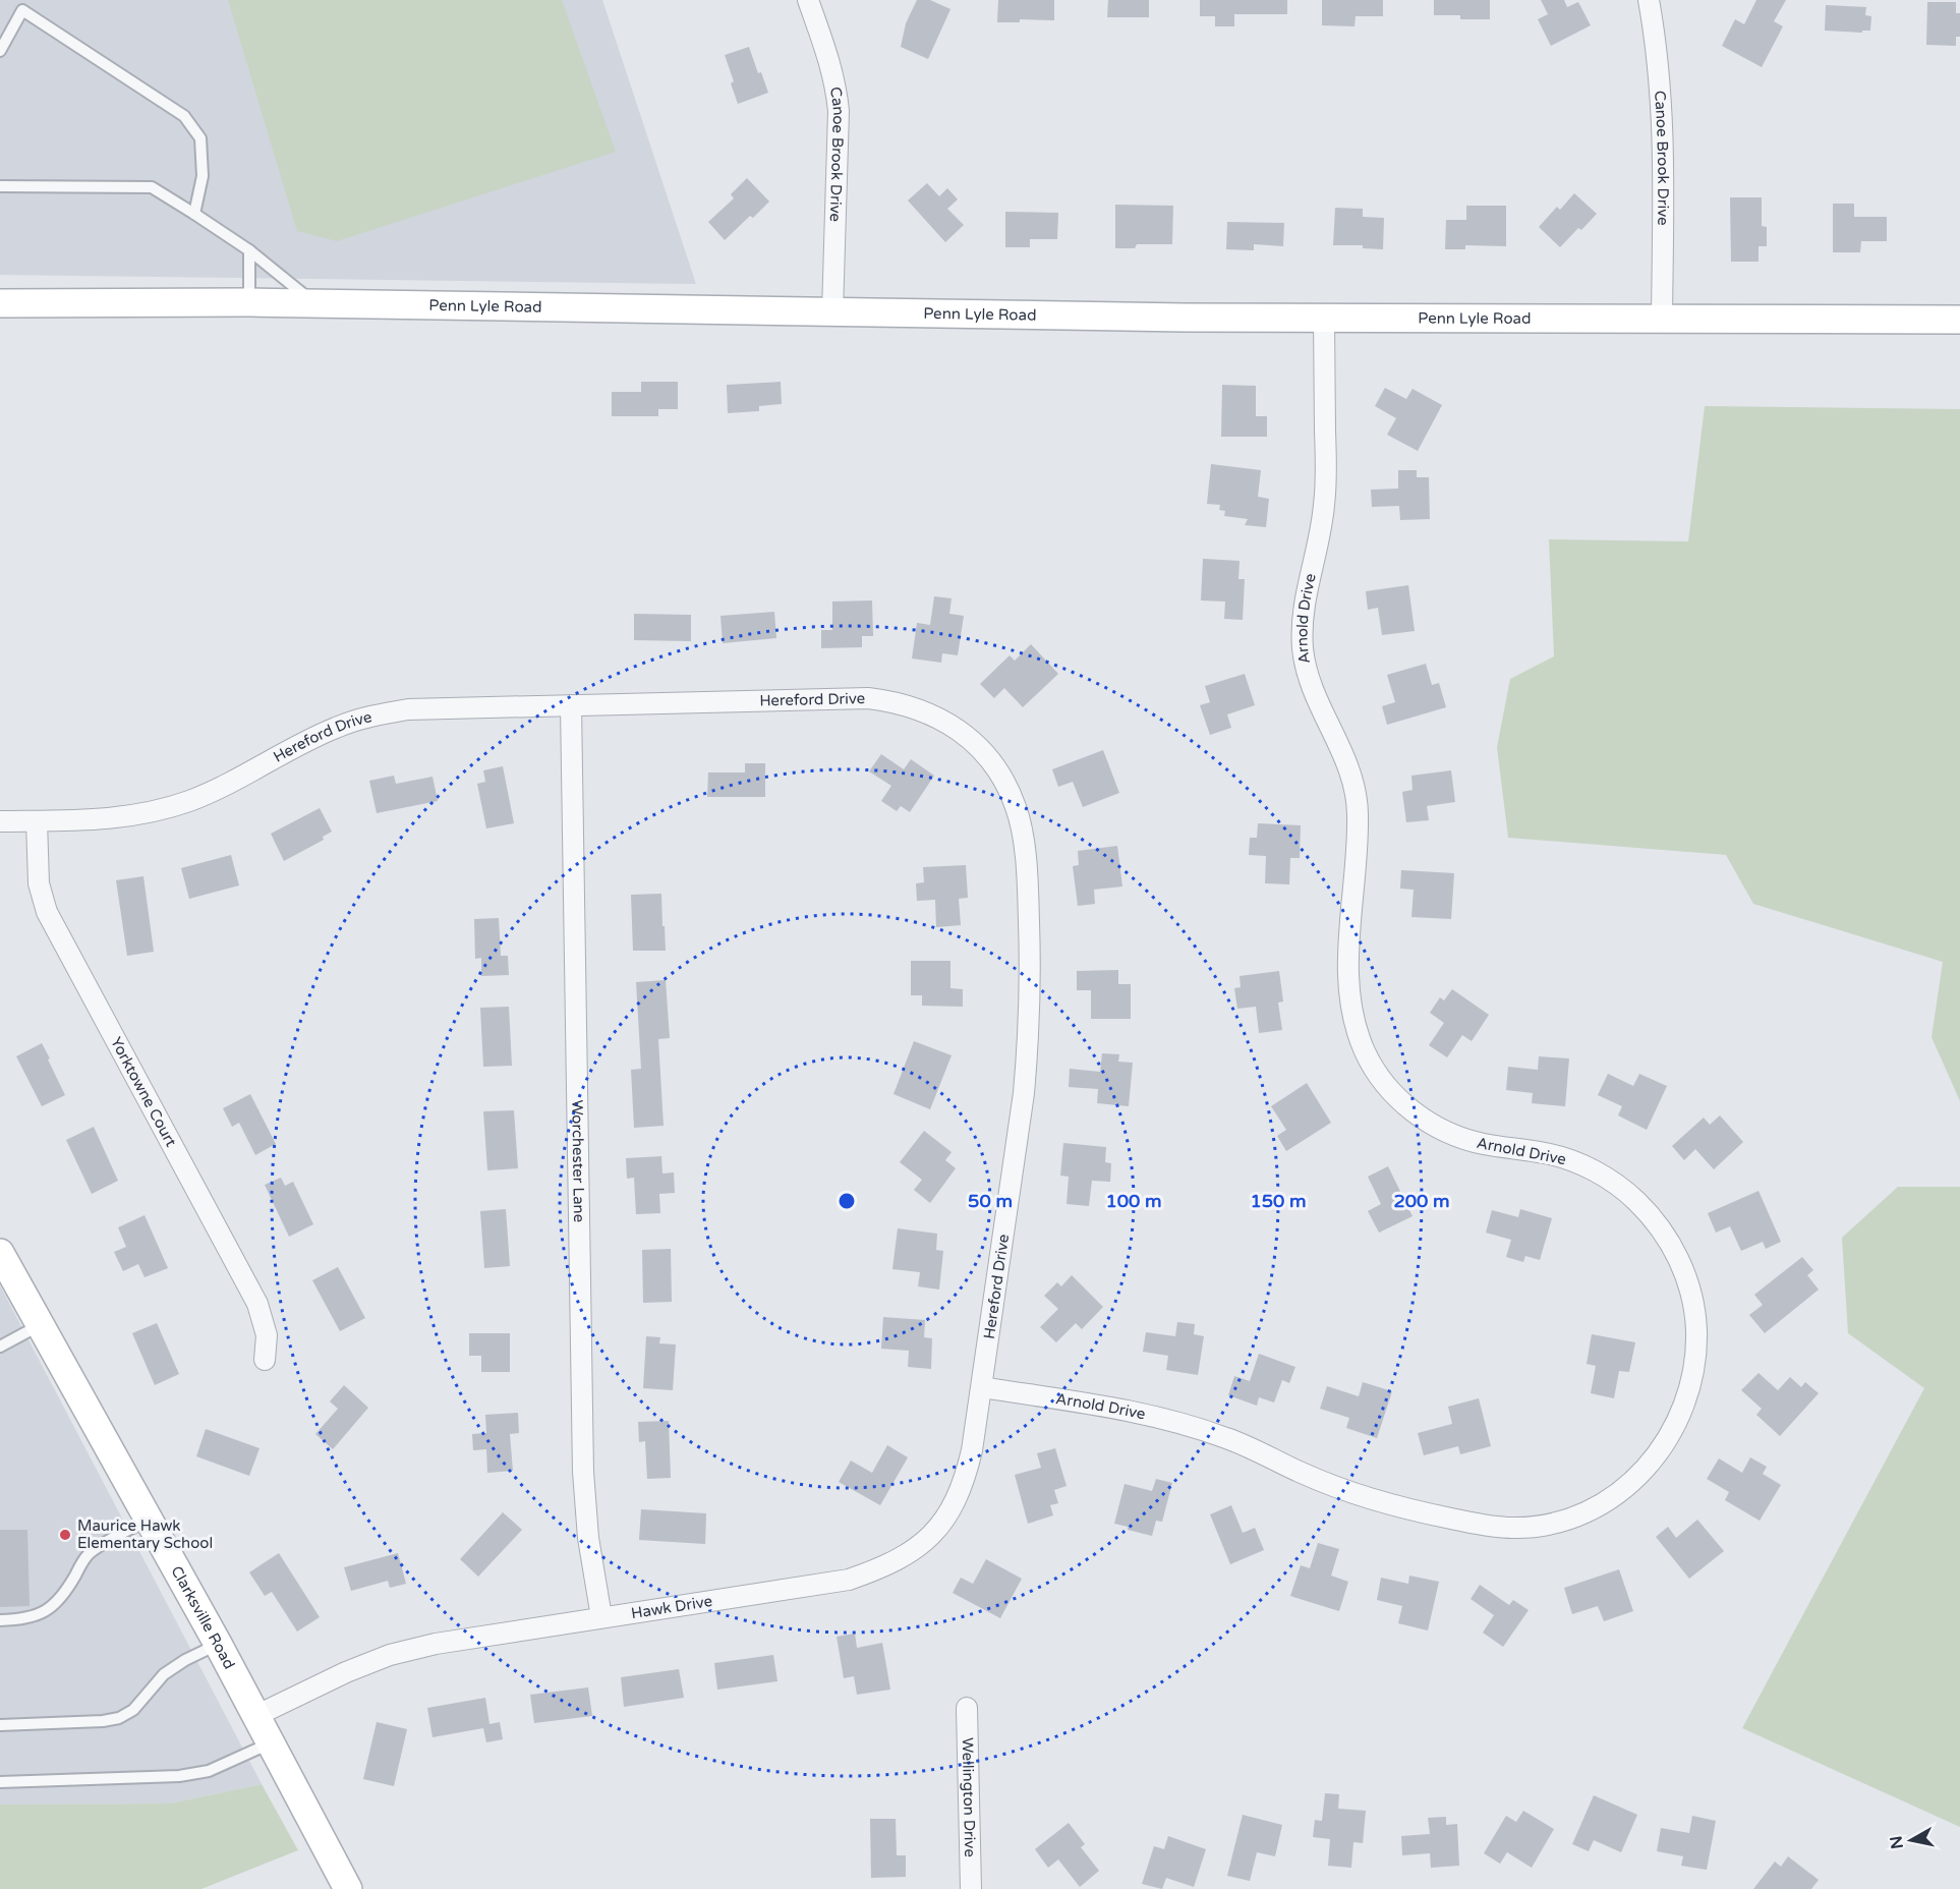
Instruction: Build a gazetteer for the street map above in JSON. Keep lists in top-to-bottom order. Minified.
{"streets":{"street":["Canoe Brook Drive","Penn Lyle Road","Arnold Drive","Hereford Drive","Yorktowne Court","Worchester Lane","Hawk Drive","Clarksville Road","Wellington Drive"]},"crossings":[["Canoe Brook Drive","Penn Lyle Road"],["Penn Lyle Road","Arnold Drive"],["Arnold Drive","Hereford Drive"],["Arnold Drive","Hawk Drive"],["Hereford Drive","Yorktowne Court"],["Hereford Drive","Worchester Lane"],["Hereford Drive","Hawk Drive"],["Worchester Lane","Hawk Drive"],["Hawk Drive","Clarksville Road"]],"places":["Maurice Hawk Elementary School"],"north":"left","rings":["50 m","100 m","150 m","200 m"]}
